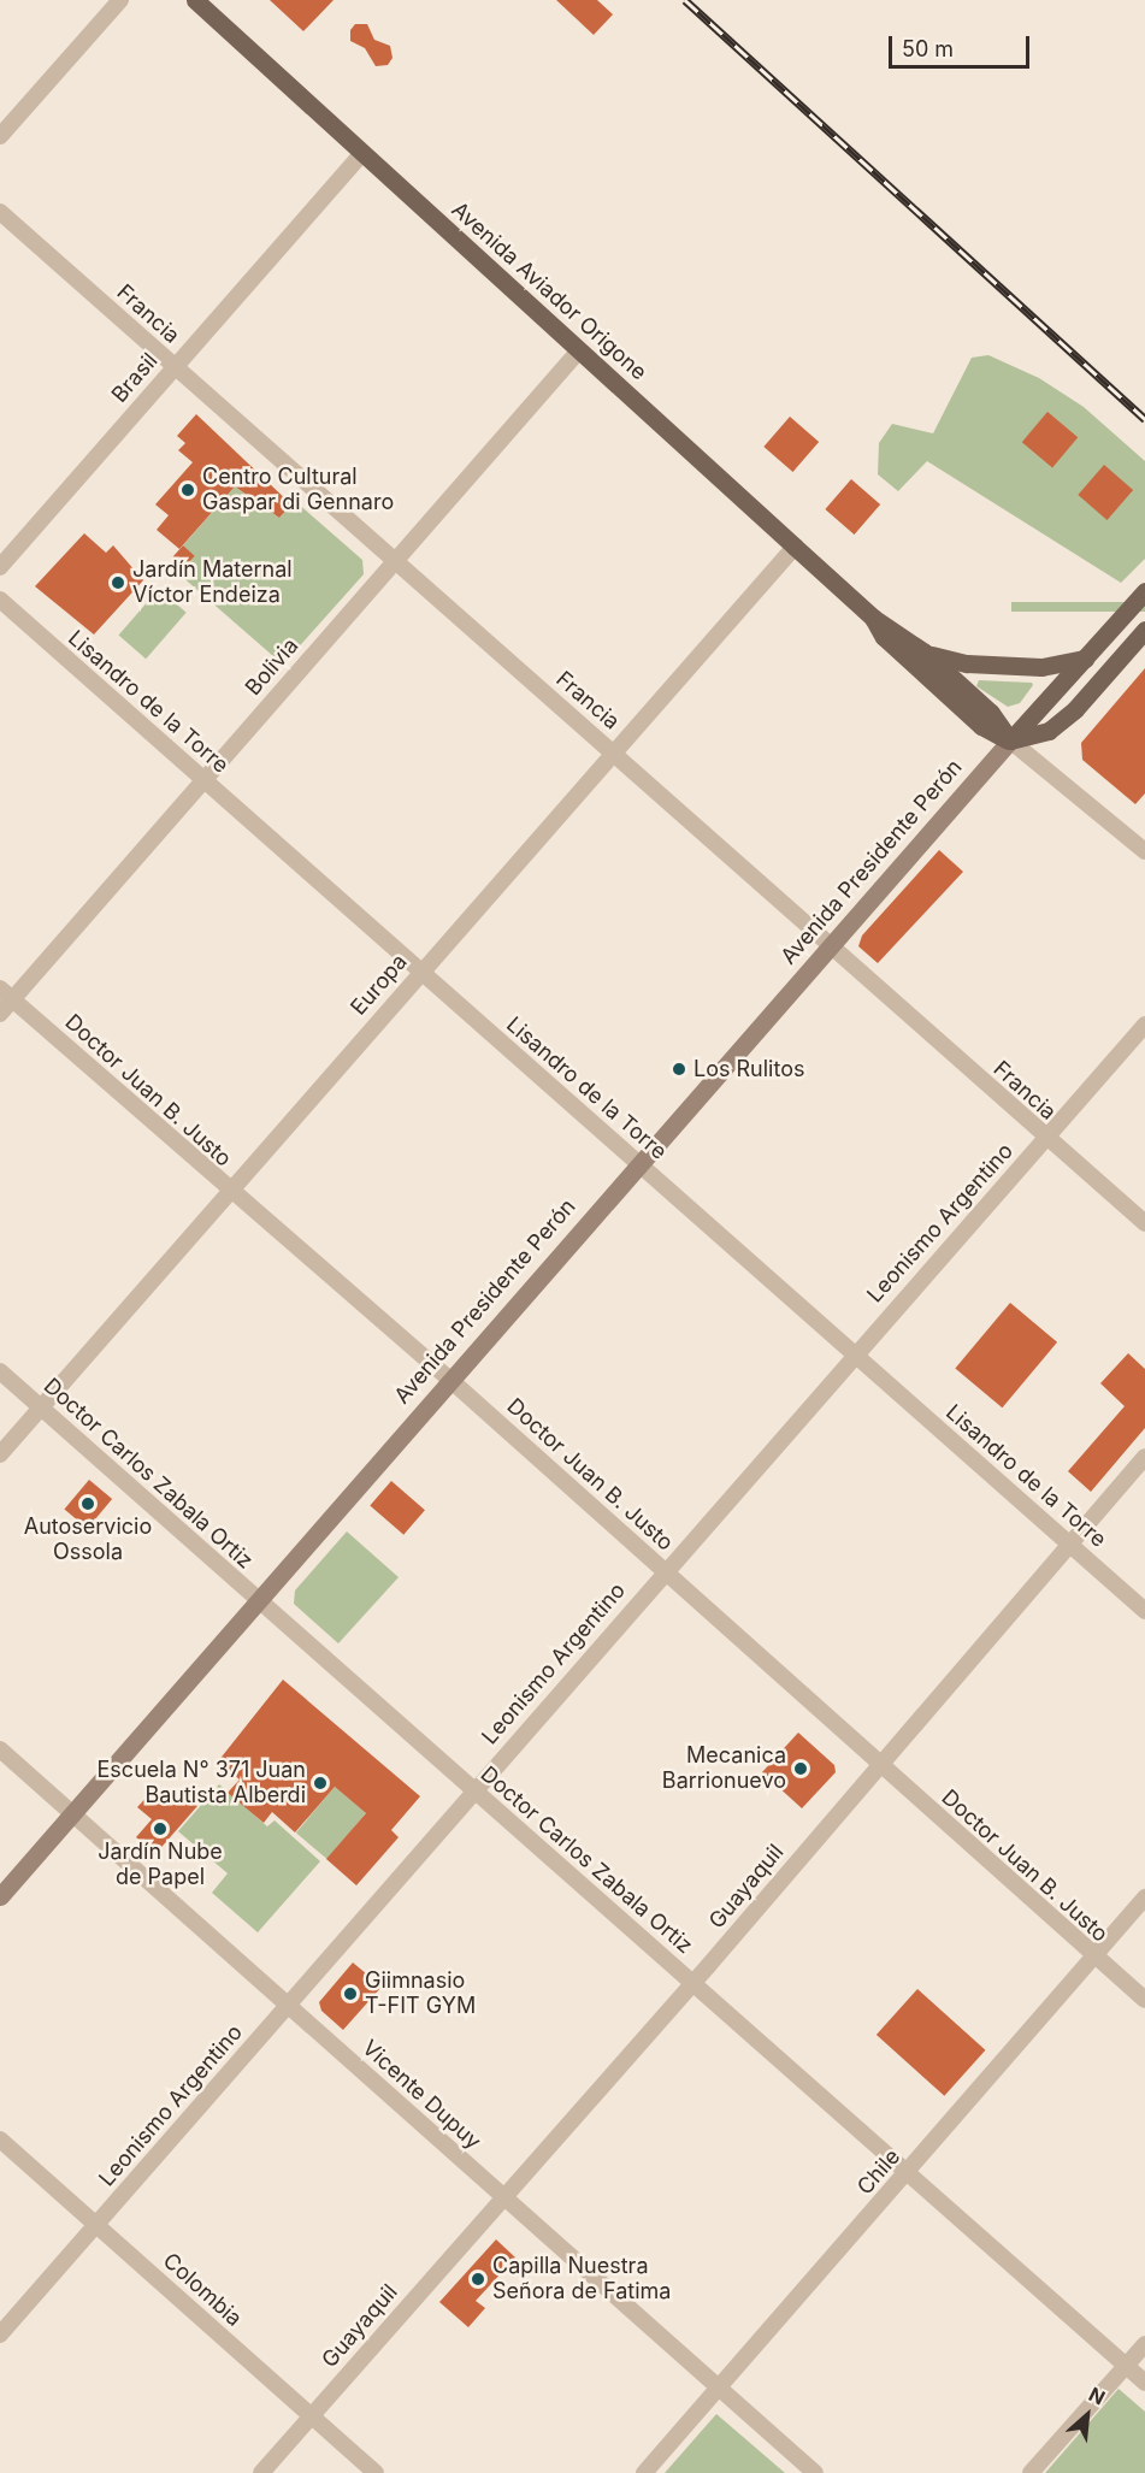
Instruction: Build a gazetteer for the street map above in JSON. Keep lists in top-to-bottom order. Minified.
{"streets":{"main road":["Avenida Aviador Origone","Avenida Presidente Perón"],"street":["Francia","Brasil","Bolivia","Lisandro de la Torre","Europa","Doctor Juan B. Justo","Leonismo Argentino","Doctor Carlos Zabala Ortiz","Guayaquil","Vicente Dupuy","Chile","Colombia"]},"crossings":[["Avenida Aviador Origone","Brasil"],["Avenida Aviador Origone","Bolivia"],["Avenida Aviador Origone","Avenida Presidente Perón"],["Avenida Aviador Origone","Europa"],["Francia","Brasil"],["Francia","Bolivia"],["Francia","Avenida Presidente Perón"],["Francia","Europa"],["Francia","Leonismo Argentino"],["Bolivia","Lisandro de la Torre"],["Bolivia","Doctor Juan B. Justo"],["Lisandro de la Torre","Avenida Presidente Perón"],["Lisandro de la Torre","Europa"],["Lisandro de la Torre","Leonismo Argentino"],["Lisandro de la Torre","Guayaquil"],["Avenida Presidente Perón","Doctor Juan B. Justo"],["Avenida Presidente Perón","Doctor Carlos Zabala Ortiz"],["Avenida Presidente Perón","Vicente Dupuy"],["Europa","Doctor Juan B. Justo"],["Europa","Doctor Carlos Zabala Ortiz"],["Doctor Juan B. Justo","Leonismo Argentino"],["Doctor Juan B. Justo","Guayaquil"],["Doctor Juan B. Justo","Chile"],["Leonismo Argentino","Doctor Carlos Zabala Ortiz"],["Leonismo Argentino","Vicente Dupuy"],["Leonismo Argentino","Colombia"],["Doctor Carlos Zabala Ortiz","Guayaquil"],["Doctor Carlos Zabala Ortiz","Chile"],["Guayaquil","Vicente Dupuy"],["Guayaquil","Colombia"],["Vicente Dupuy","Chile"]],"places":["Centro Cultural Gaspar di Gennaro","Jardín Maternal Víctor Endeiza","Los Rulitos","Autoservicio Ossola","Mecanica Barrionuevo","Escuela N° 371 Juan Bautista Alberdi","Jardín Nube de Papel","Giimnasio T-FIT GYM","Capilla Nuestra Señora de Fatima"],"scale_bar":"50 m","north":"top right"}
